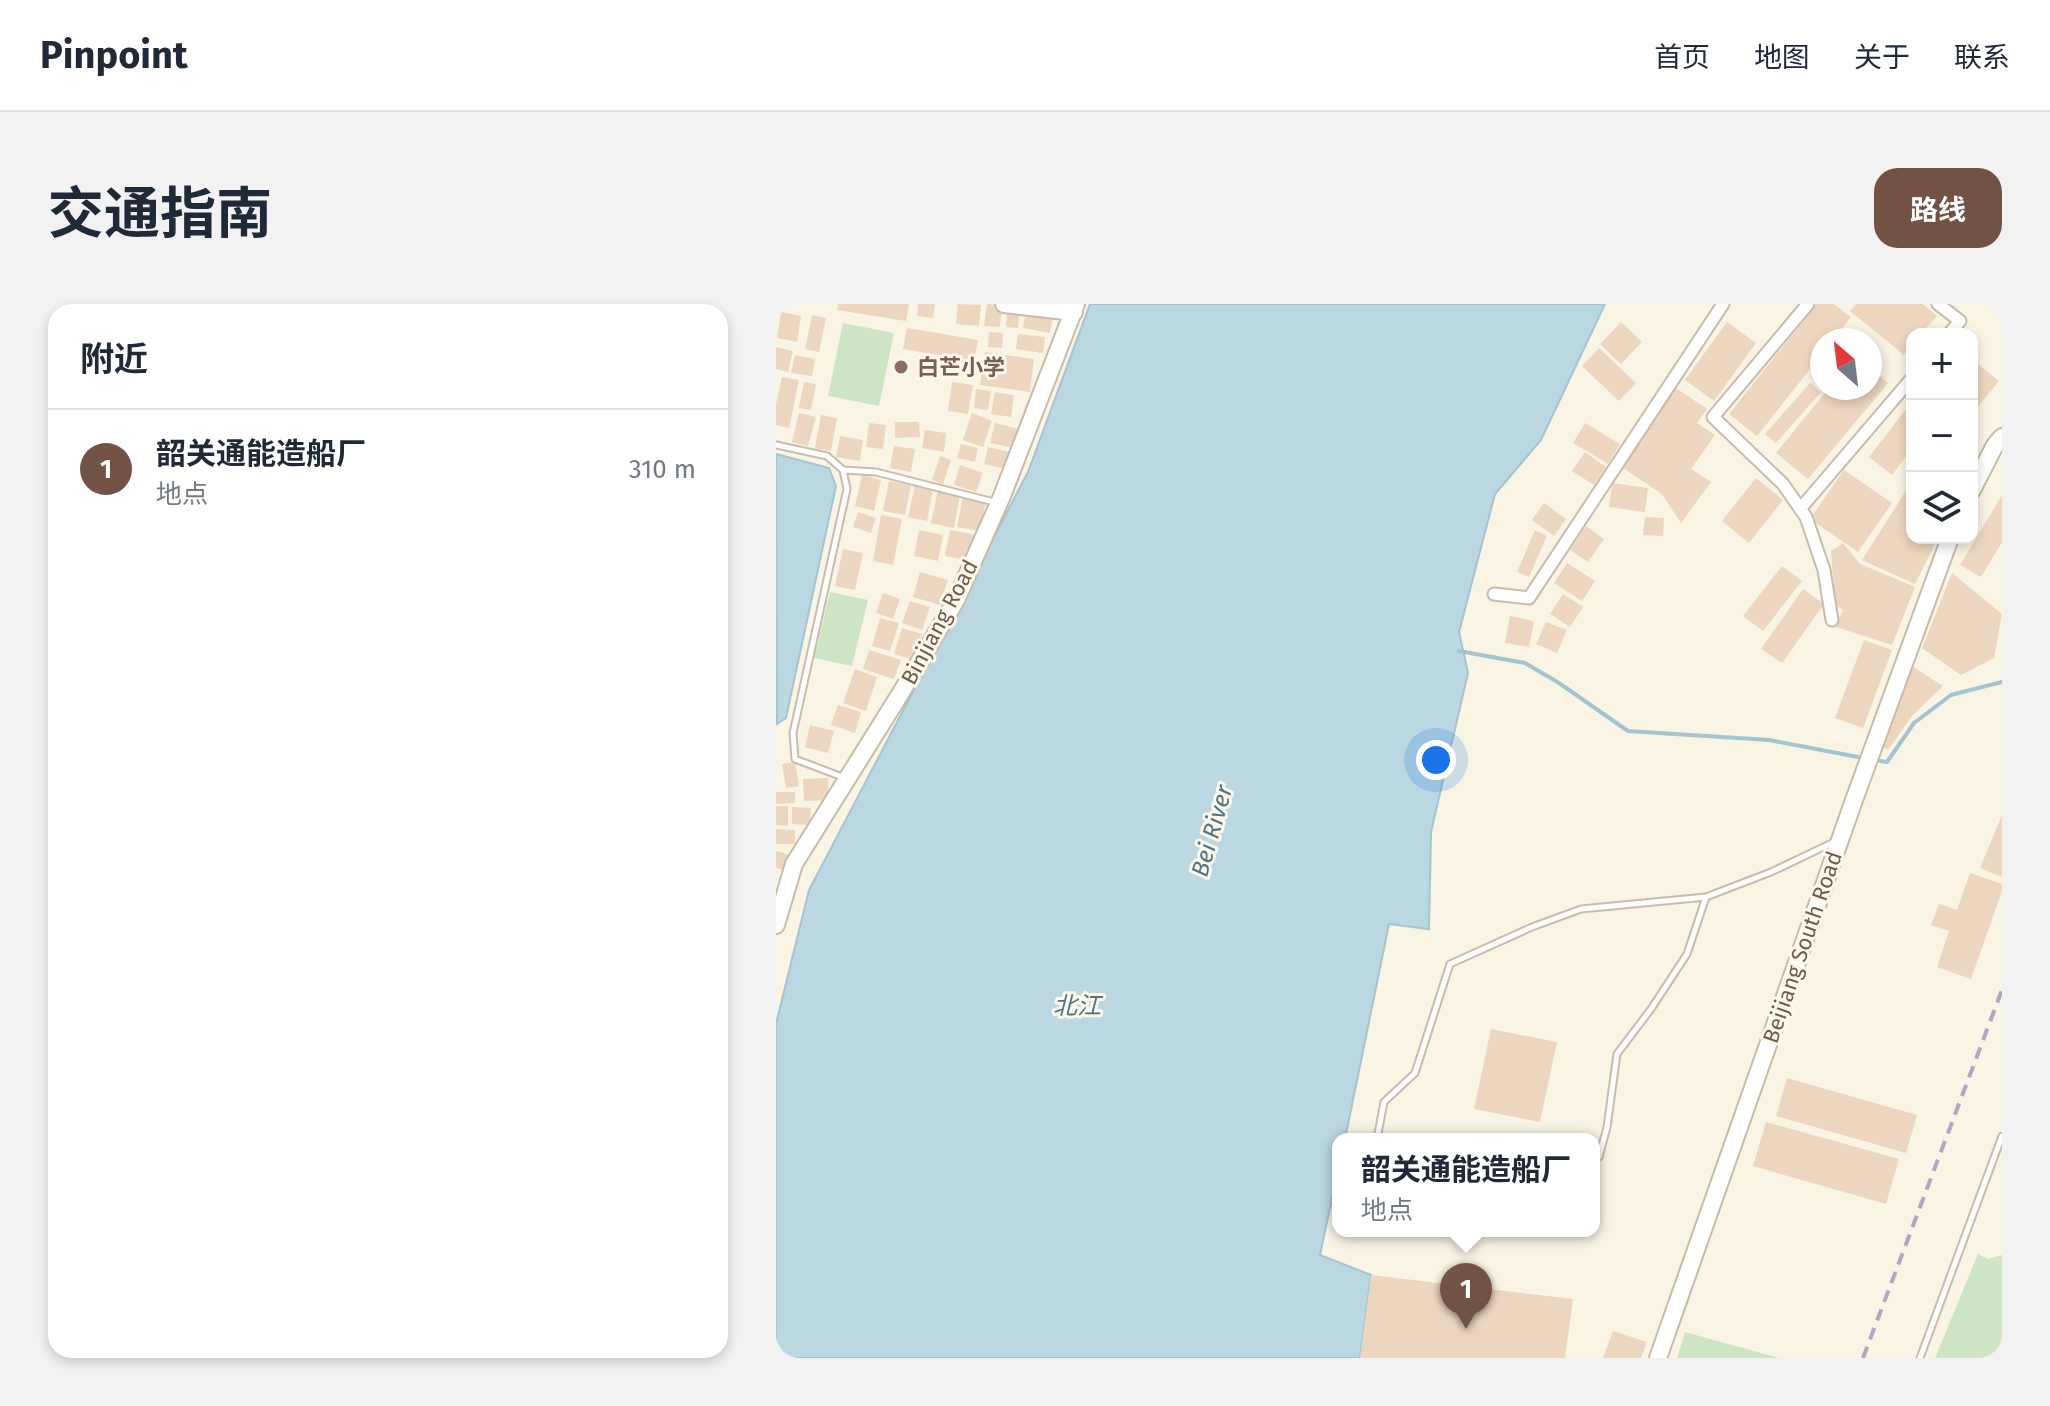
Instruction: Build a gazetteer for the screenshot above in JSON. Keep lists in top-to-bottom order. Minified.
{"streets":{"street":["Binjiang Road","Beijiang South Road"]},"water":["Bei River","北江"],"places":["白芒小学"],"north":"top left","page":{"header":"Pinpoint","nav":["首页","地图","关于","联系"],"title":"交通指南","buttons":"路线","heading":"附近","map_buttons":["+","−"],"list":[{"mark":"1","name":"韶关通能造船厂","note":"地点","value":"310 m"}],"popup":["韶关通能造船厂","地点"],"pins":"1"}}
